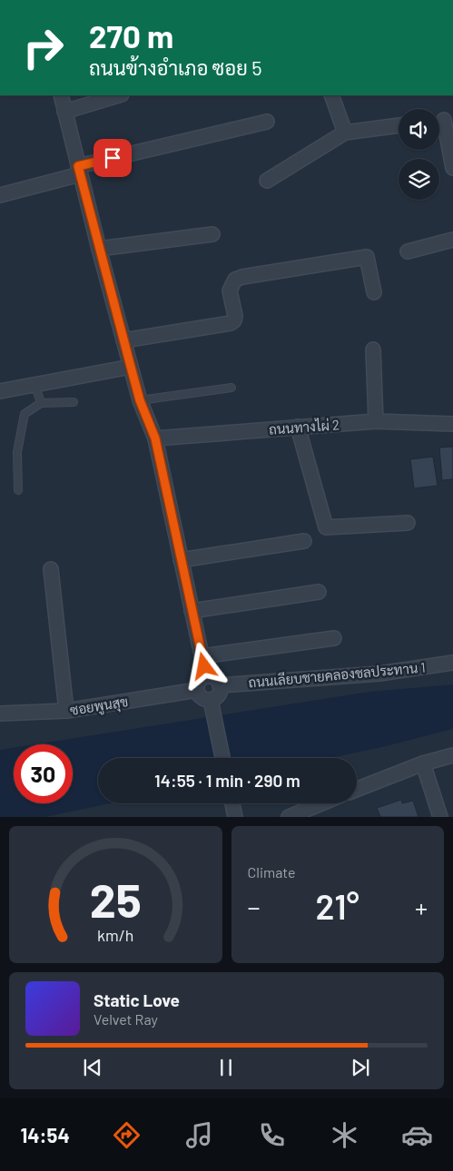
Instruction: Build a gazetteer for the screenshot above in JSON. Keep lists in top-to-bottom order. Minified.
{"streets":{"street":["ถนนทางไผ่ 2","ถนนเลียบชายคลองชลประทาน 1","ซอยพูนสุข"]},"crossings":[["ถนนเลียบชายคลองชลประทาน 1","ซอยพูนสุข"]],"page":{"turn":["270 m","ถนนข้างอำเภอ ซอย 5"],"limit":"30","trip":"14:55 · 1 min · 290 m","tile":"Climate","heat":["−","21°","+"],"song":["Static Love","Velvet Ray"],"tabs":"14:54","gauge":["25","km/h"]}}
